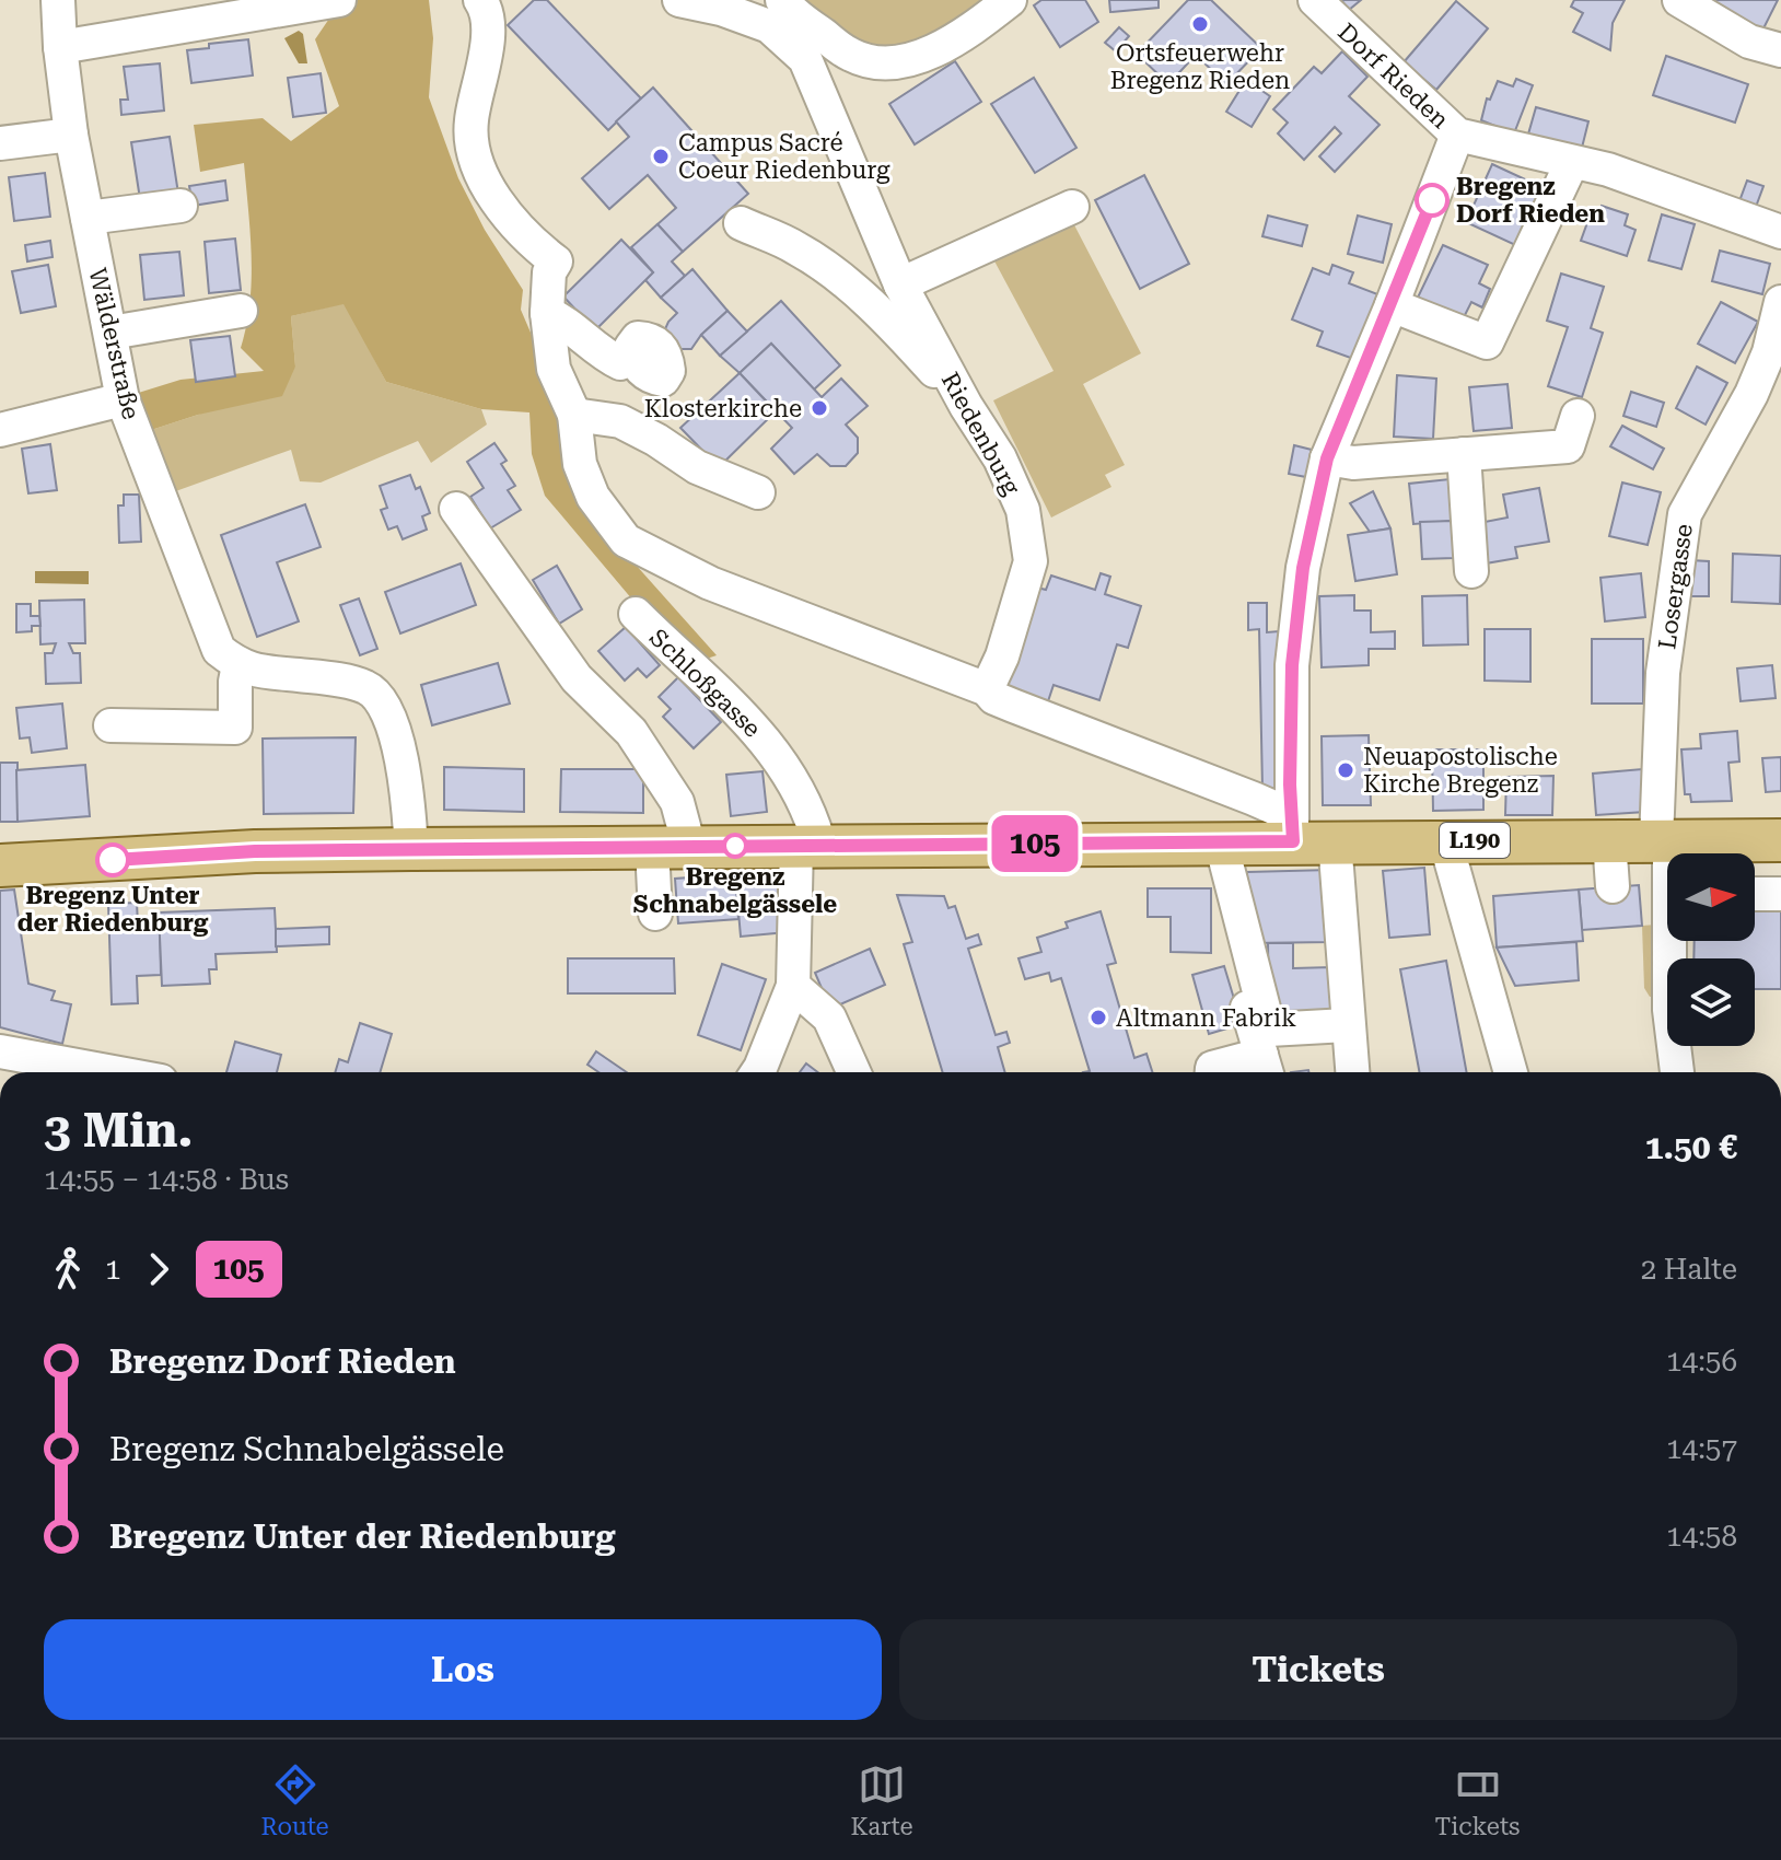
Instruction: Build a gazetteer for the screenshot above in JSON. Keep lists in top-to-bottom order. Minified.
{"streets":{"main road":["L190"],"street":["Dorf Rieden","Wälderstraße","Riedenburg","Losergasse","Schloßgasse"]},"crossings":[["Losergasse","L190"],["Schloßgasse","L190"]],"places":["Ortsfeuerwehr Bregenz Rieden","Campus Sacré Coeur Riedenburg","Bregenz Dorf Rieden","Klosterkirche","Neuapostolische Kirche Bregenz","Bregenz Schnabelgässele","Bregenz Unter der Riedenburg","Altmann Fabrik"],"lines":["bus line 105"],"north":"right","page":{"on_map":"105","heading":["3 Min.","14:55 – 14:58 · Bus","1.50 €"],"legs":["1","105","2 Halte"],"list":[{"name":"Bregenz Dorf Rieden","value":"14:56"},{"name":"Bregenz Schnabelgässele","value":"14:57"},{"name":"Bregenz Unter der Riedenburg","value":"14:58"}],"buttons":["Los","Tickets"],"tabs":["Route","Karte","Tickets"]}}
